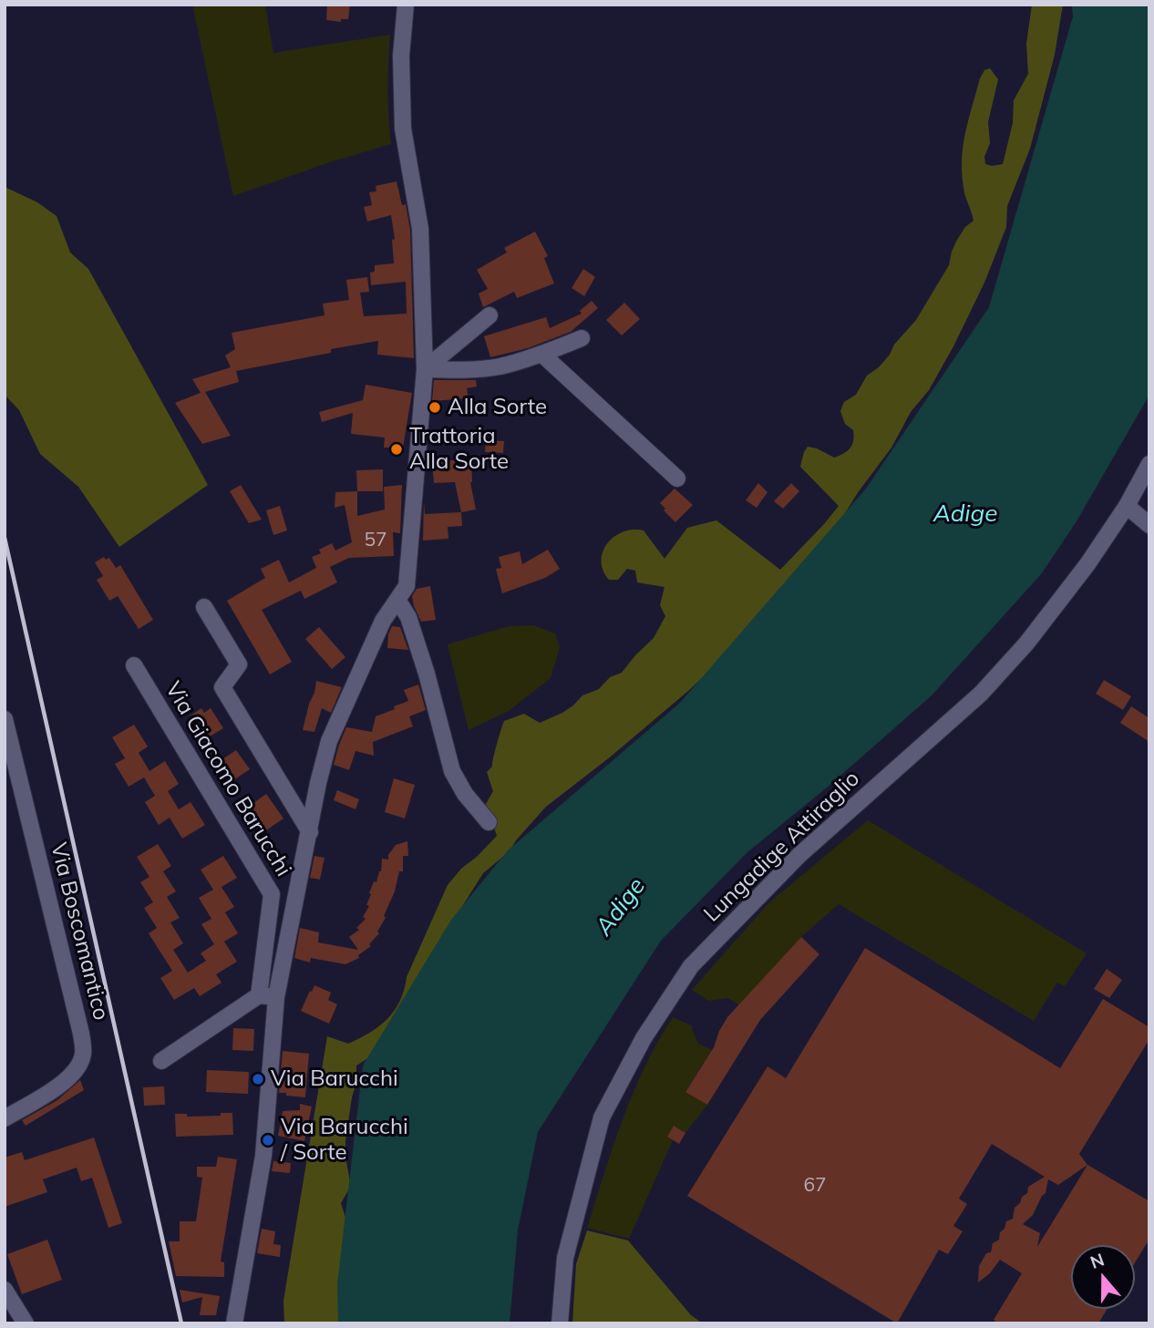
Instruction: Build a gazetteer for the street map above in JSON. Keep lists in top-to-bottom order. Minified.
{"streets":{"street":["Via Giacomo Barucchi","Lungadige Attiraglio","Via Boscomantico"]},"water":["Adige"],"places":["Alla Sorte","Trattoria Alla Sorte","Via Barucchi","Via Barucchi / Sorte"],"house_numbers":["57","67"],"north":"top"}
